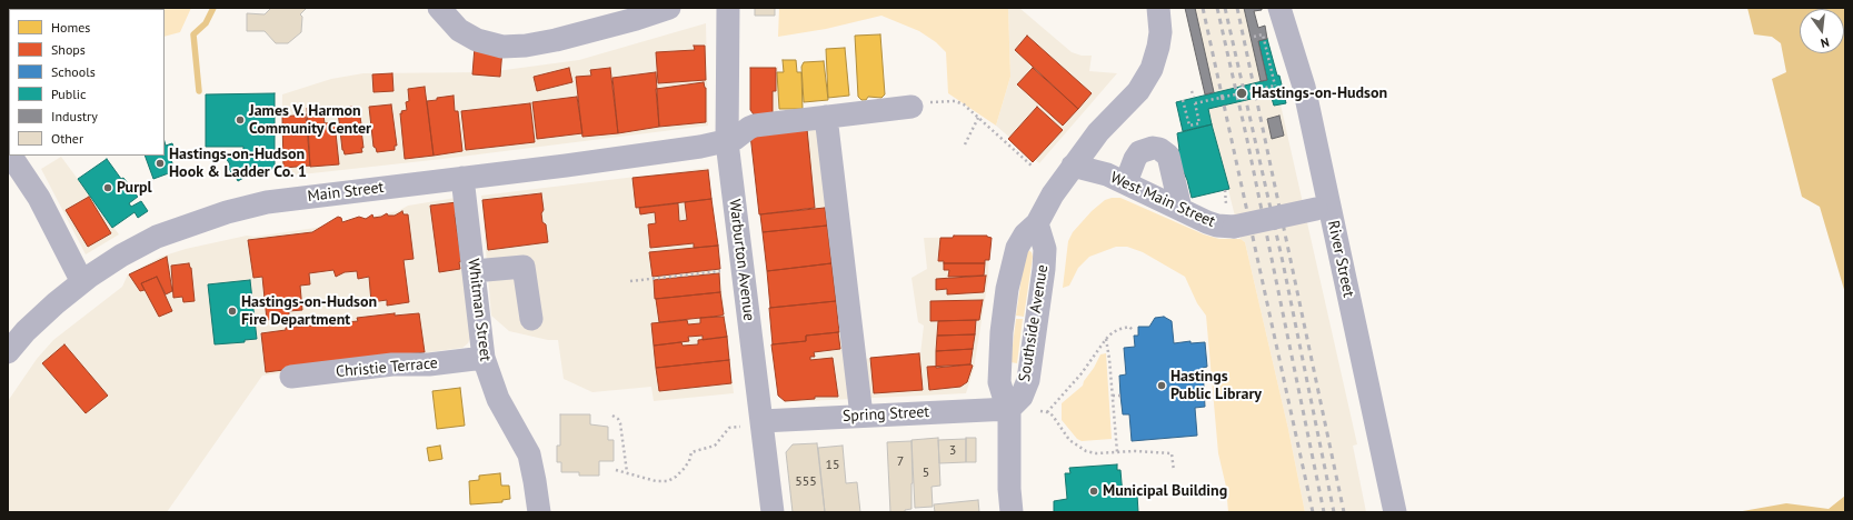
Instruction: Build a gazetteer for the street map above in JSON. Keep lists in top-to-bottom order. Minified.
{"streets":{"street":["Main Street","West Main Street","River Street","Warburton Avenue","Whitman Street","Southside Avenue","Christie Terrace","Spring Street"]},"crossings":[["Main Street","Warburton Avenue"],["Main Street","Whitman Street"],["West Main Street","River Street"],["West Main Street","Southside Avenue"],["Warburton Avenue","Spring Street"],["Whitman Street","Christie Terrace"],["Southside Avenue","Spring Street"]],"places":["Hastings-on-Hudson","James V. Harmon Community Center","Hastings-on-Hudson Hook & Ladder Co. 1","Purpl","Hastings-on-Hudson Fire Department","Hastings Public Library","Municipal Building"],"house_numbers":["3","7","15","5","555"],"legend":["Homes","Shops","Schools","Public","Industry","Other"],"north":"bottom"}
